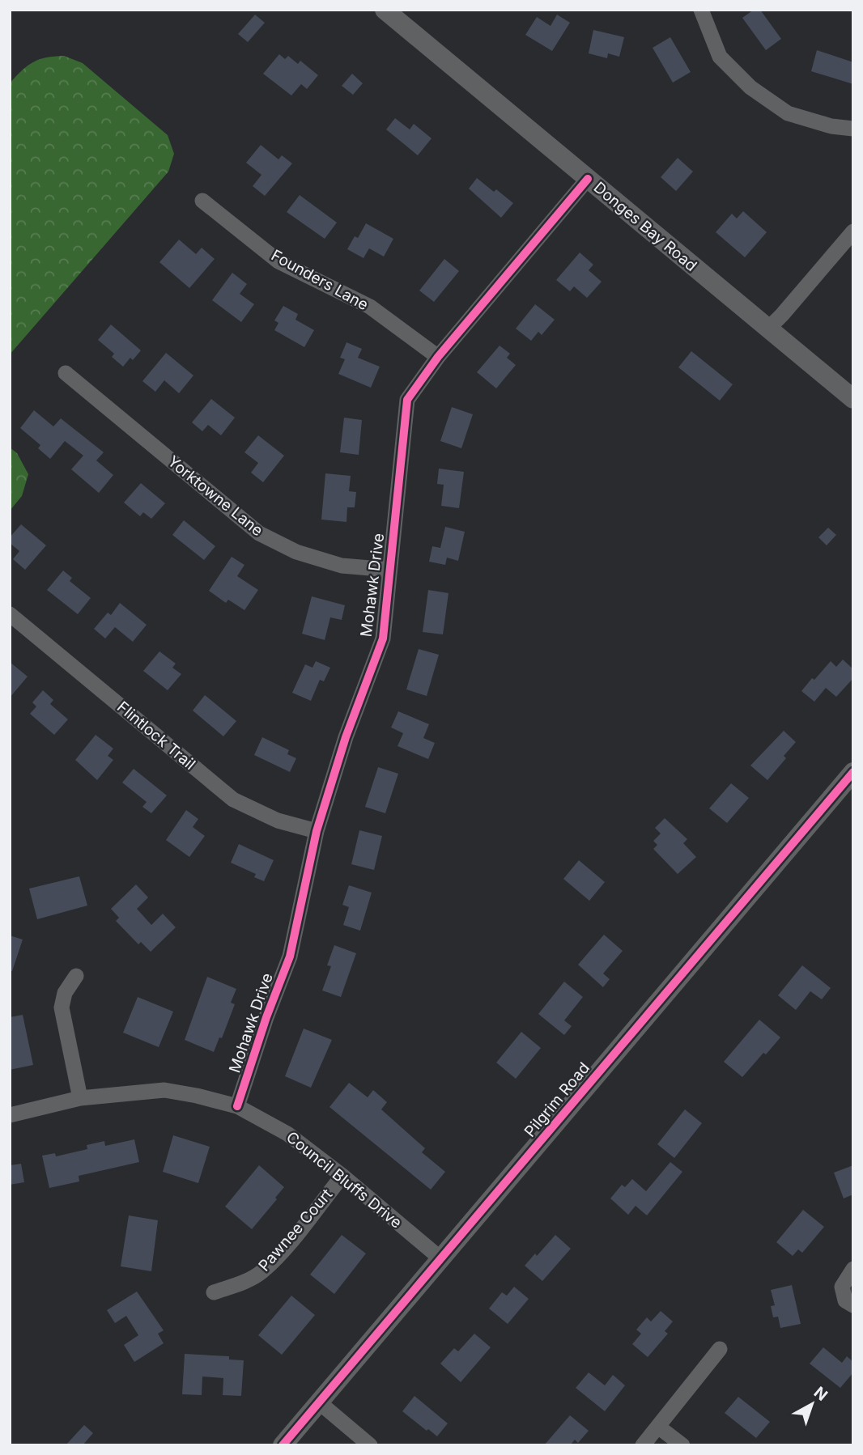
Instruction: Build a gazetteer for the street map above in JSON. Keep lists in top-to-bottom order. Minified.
{"streets":{"street":["Donges Bay Road","Founders Lane","Yorktowne Lane","Mohawk Drive","Flintlock Trail","Pilgrim Road","Council Bluffs Drive","Pawnee Court"]},"crossings":[["Donges Bay Road","Mohawk Drive"],["Founders Lane","Mohawk Drive"],["Yorktowne Lane","Mohawk Drive"],["Mohawk Drive","Flintlock Trail"],["Mohawk Drive","Council Bluffs Drive"],["Pilgrim Road","Council Bluffs Drive"],["Council Bluffs Drive","Pawnee Court"]],"north":"top right"}
